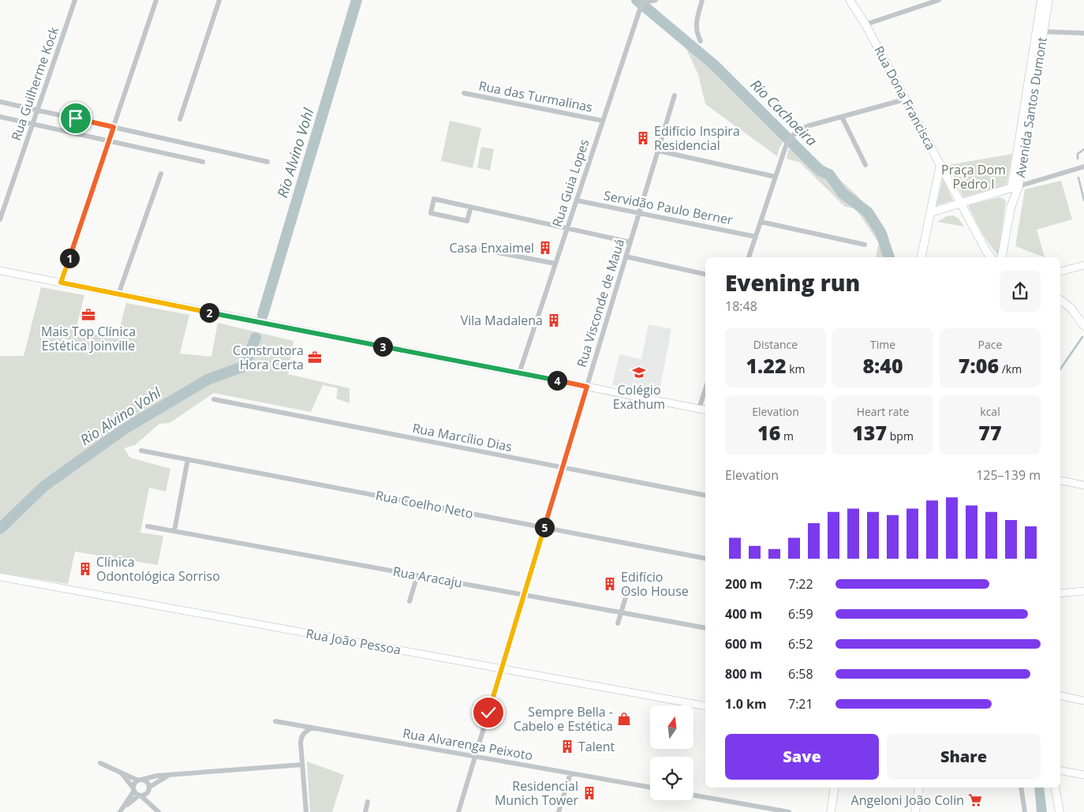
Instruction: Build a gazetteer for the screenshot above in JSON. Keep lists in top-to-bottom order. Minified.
{"streets":{"main road":["Rua Dona Francisca","Avenida Santos Dumont"],"street":["Rua Guilherme Kock","Rua das Turmalinas","Rua Guia Lopes","Servidão Paulo Berner","Rua Visconde de Mauá","Rua Marcílio Dias","Rua Coelho Neto","Rua Aracaju","Rua João Pessoa","Rua Alvarenga Peixoto"]},"crossings":[["Rua das Turmalinas","Rua Guia Lopes"],["Rua Guia Lopes","Servidão Paulo Berner"],["Servidão Paulo Berner","Rua Visconde de Mauá"],["Rua Visconde de Mauá","Rua Marcílio Dias"],["Rua Visconde de Mauá","Rua Coelho Neto"],["Rua Visconde de Mauá","Rua Aracaju"],["Rua Visconde de Mauá","Rua João Pessoa"],["Rua Visconde de Mauá","Rua Alvarenga Peixoto"]],"water":["Rio Cachoeira","Rio Alvino Vohl"],"parks":["Praça Dom Pedro I"],"places":{"building":["Edifício Inspira Residencial","Casa Enxaimel","Vila Madalena","Clínica Odontológica Sorriso","Edifício Oslo House","Talent","Residencial Munich Tower"],"office":["Mais Top Clínica Estética Joinville","Construtora Hora Certa"],"school or university":["Colégio Exathum"],"shop":["Sempre Bella - Cabelo e Estética"],"supermarket":["Angeloni João Colin"]},"north":"top","page":{"pins":["1","2","3","4","5"],"heading":["Evening run","18:48"],"stats":[["Distance","1.22 km"],["Time","8:40"],["Pace","7:06 /km"],["Elevation","16 m"],["Heart rate","137 bpm"],["kcal","77"]],"chart":["Elevation","125–139 m"],"list":[{"name":"200 m","note":"7:22"},{"name":"400 m","note":"6:59"},{"name":"600 m","note":"6:52"},{"name":"800 m","note":"6:58"},{"name":"1.0 km","note":"7:21"}],"buttons":["Save","Share"]}}
